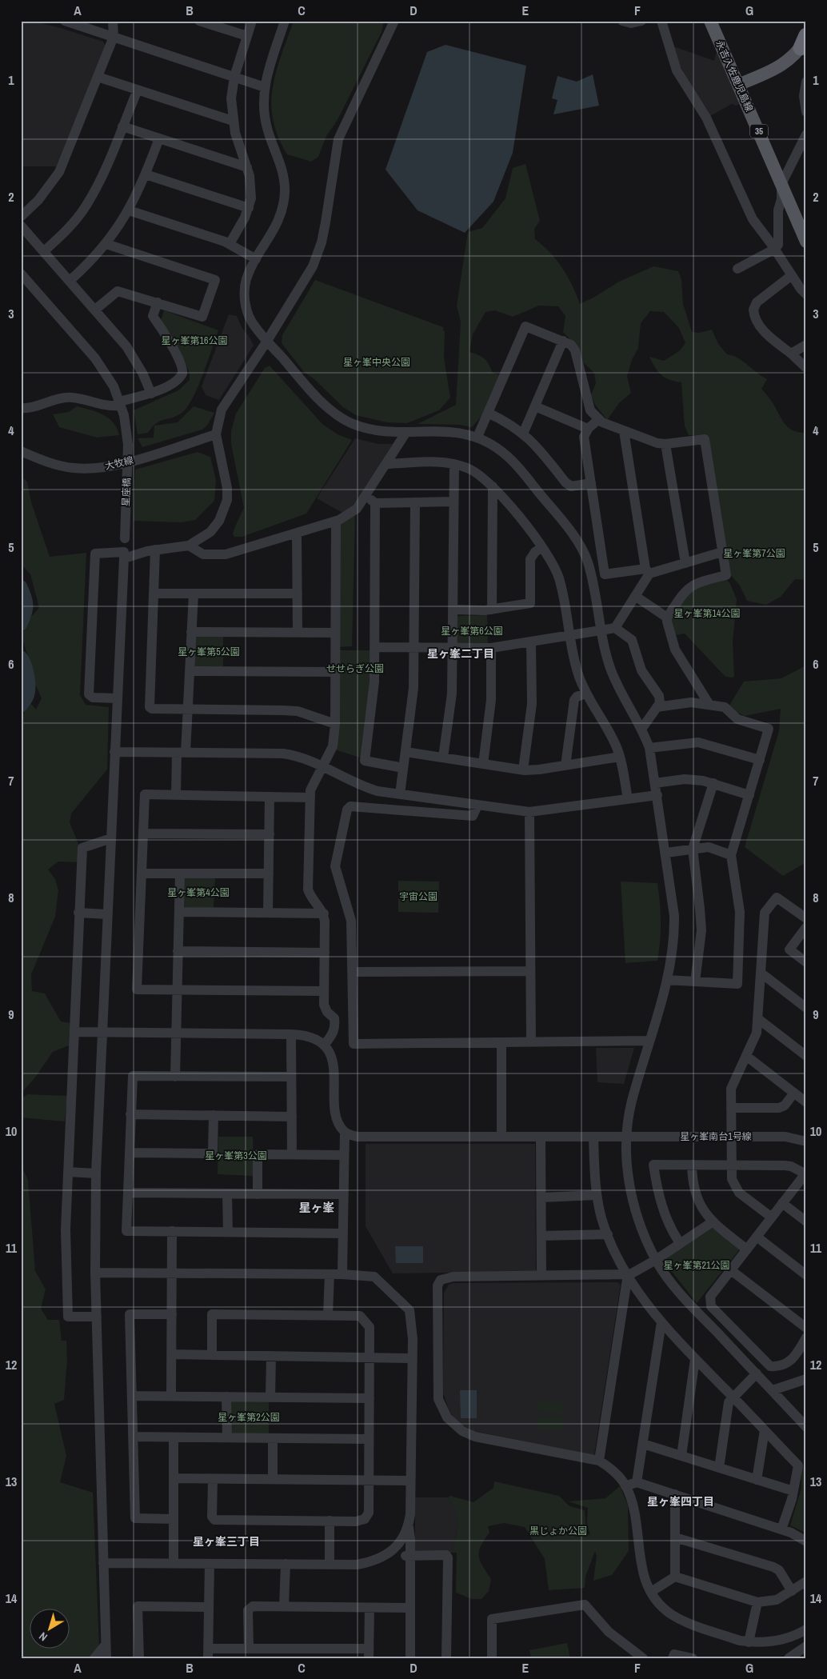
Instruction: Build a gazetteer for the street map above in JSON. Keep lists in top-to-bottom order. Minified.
{"streets":{"main road":["永吉入佐鹿児島線","35"],"street":["大牧線","星座橋","星ヶ峯南台1号線"]},"districts":["星ヶ峯二丁目","星ヶ峯","星ヶ峯四丁目","星ヶ峯三丁目"],"parks":["星ヶ峯第16公園","星ヶ峯中央公園","星ヶ峯第7公園","星ヶ峯第14公園","星ヶ峯第6公園","星ヶ峯第5公園","せせらぎ公園","星ヶ峯第4公園","宇宙公園","星ヶ峯第3公園","星ヶ峯第21公園","星ヶ峯第2公園","黒じょか公園"],"north":"bottom left","grid":{"columns":["A","B","C","D","E","F","G"],"rows":["1","2","3","4","5","6","7","8","9","10","11","12","13","14"]}}
